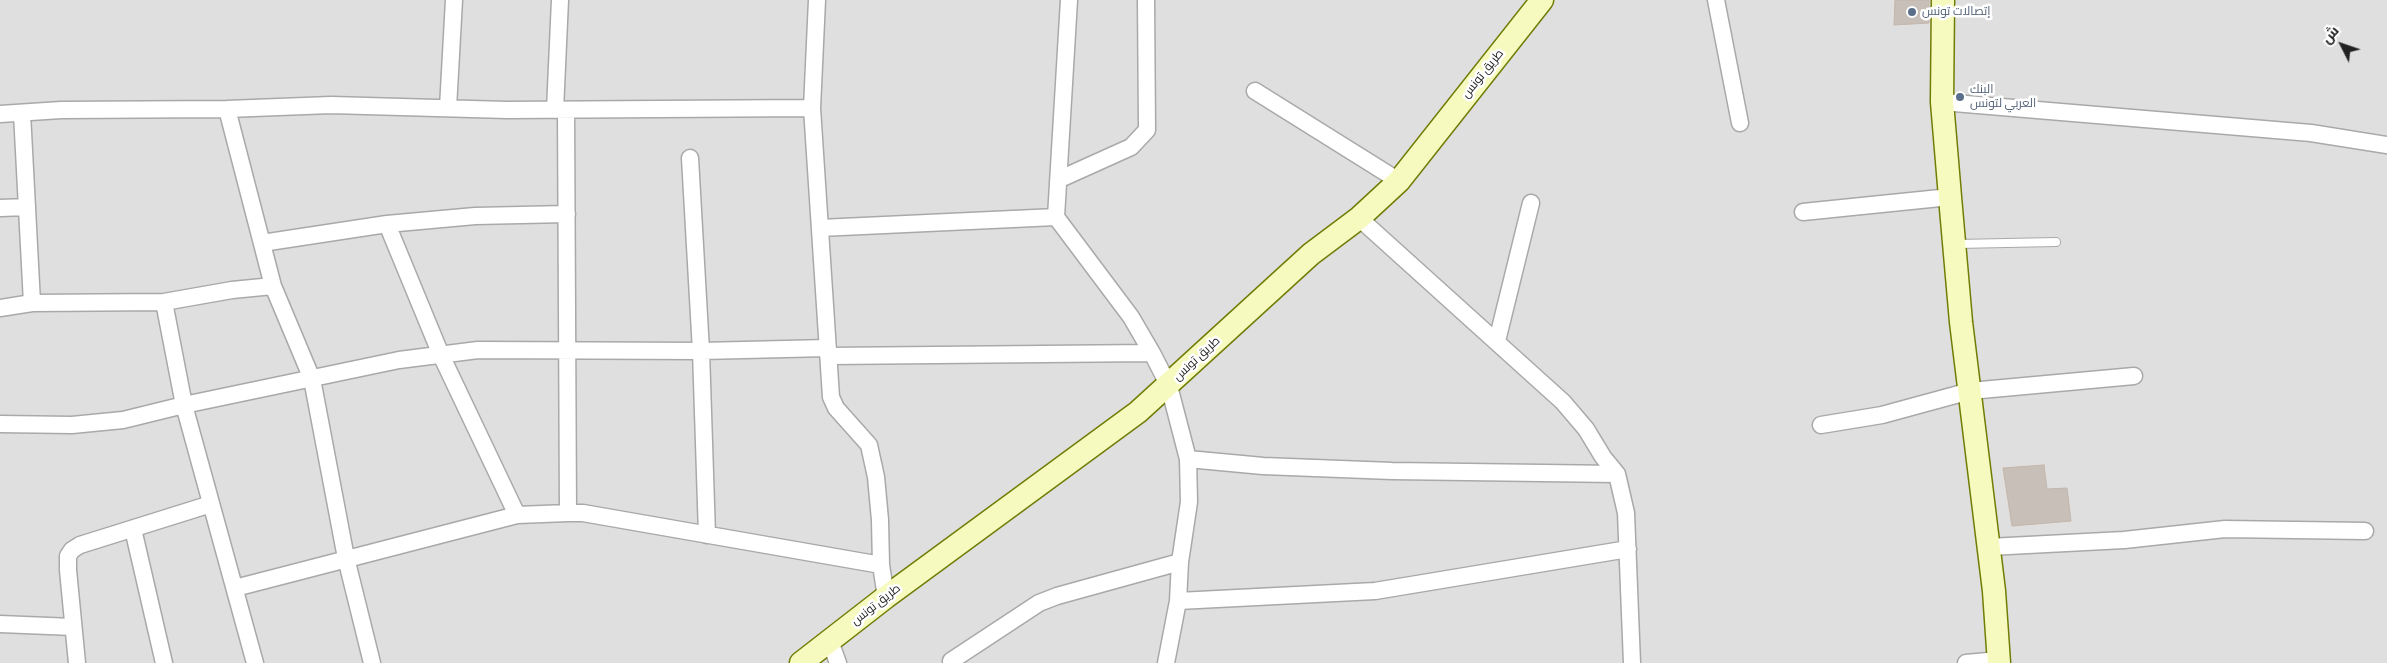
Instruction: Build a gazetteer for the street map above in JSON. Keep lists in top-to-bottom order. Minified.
{"streets":{"main road":["طريق تونس"]},"places":["إتصالات تونس","البنك العربي لتونس"],"north":"top left"}
